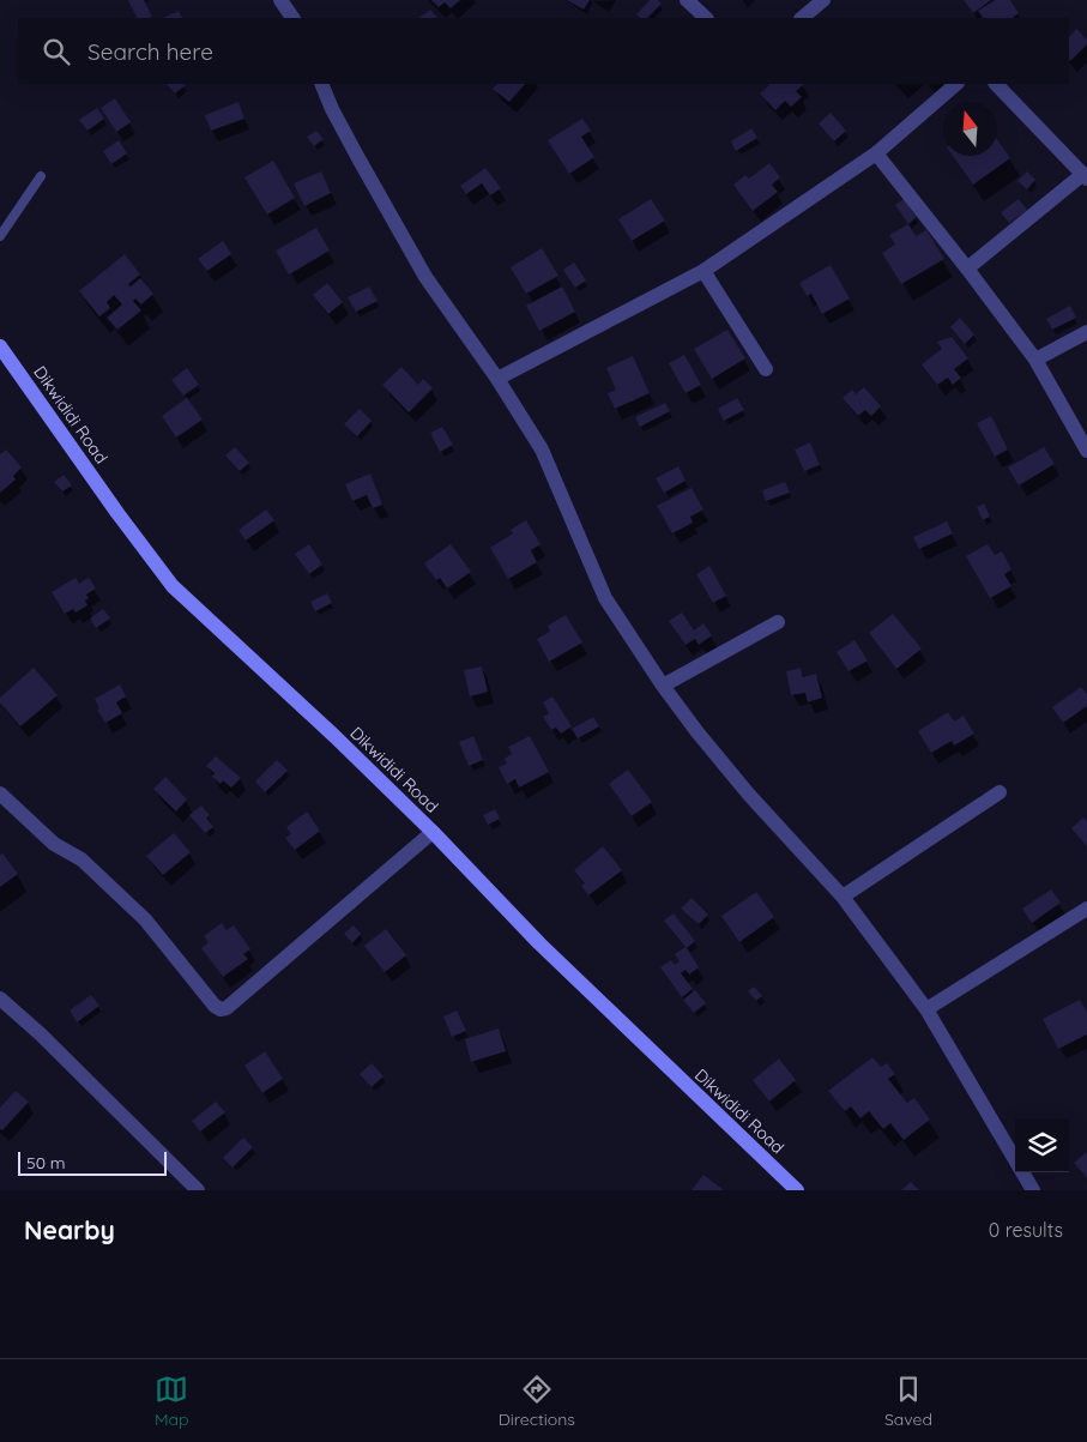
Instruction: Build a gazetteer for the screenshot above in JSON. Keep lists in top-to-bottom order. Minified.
{"streets":{"street":["Dikwididi Road"]},"scale_bar":"50 m","north":"top","page":{"search":"Search here","scale":"50 m","heading":["Nearby","0 results"],"nav":["Map","Directions","Saved"]}}
